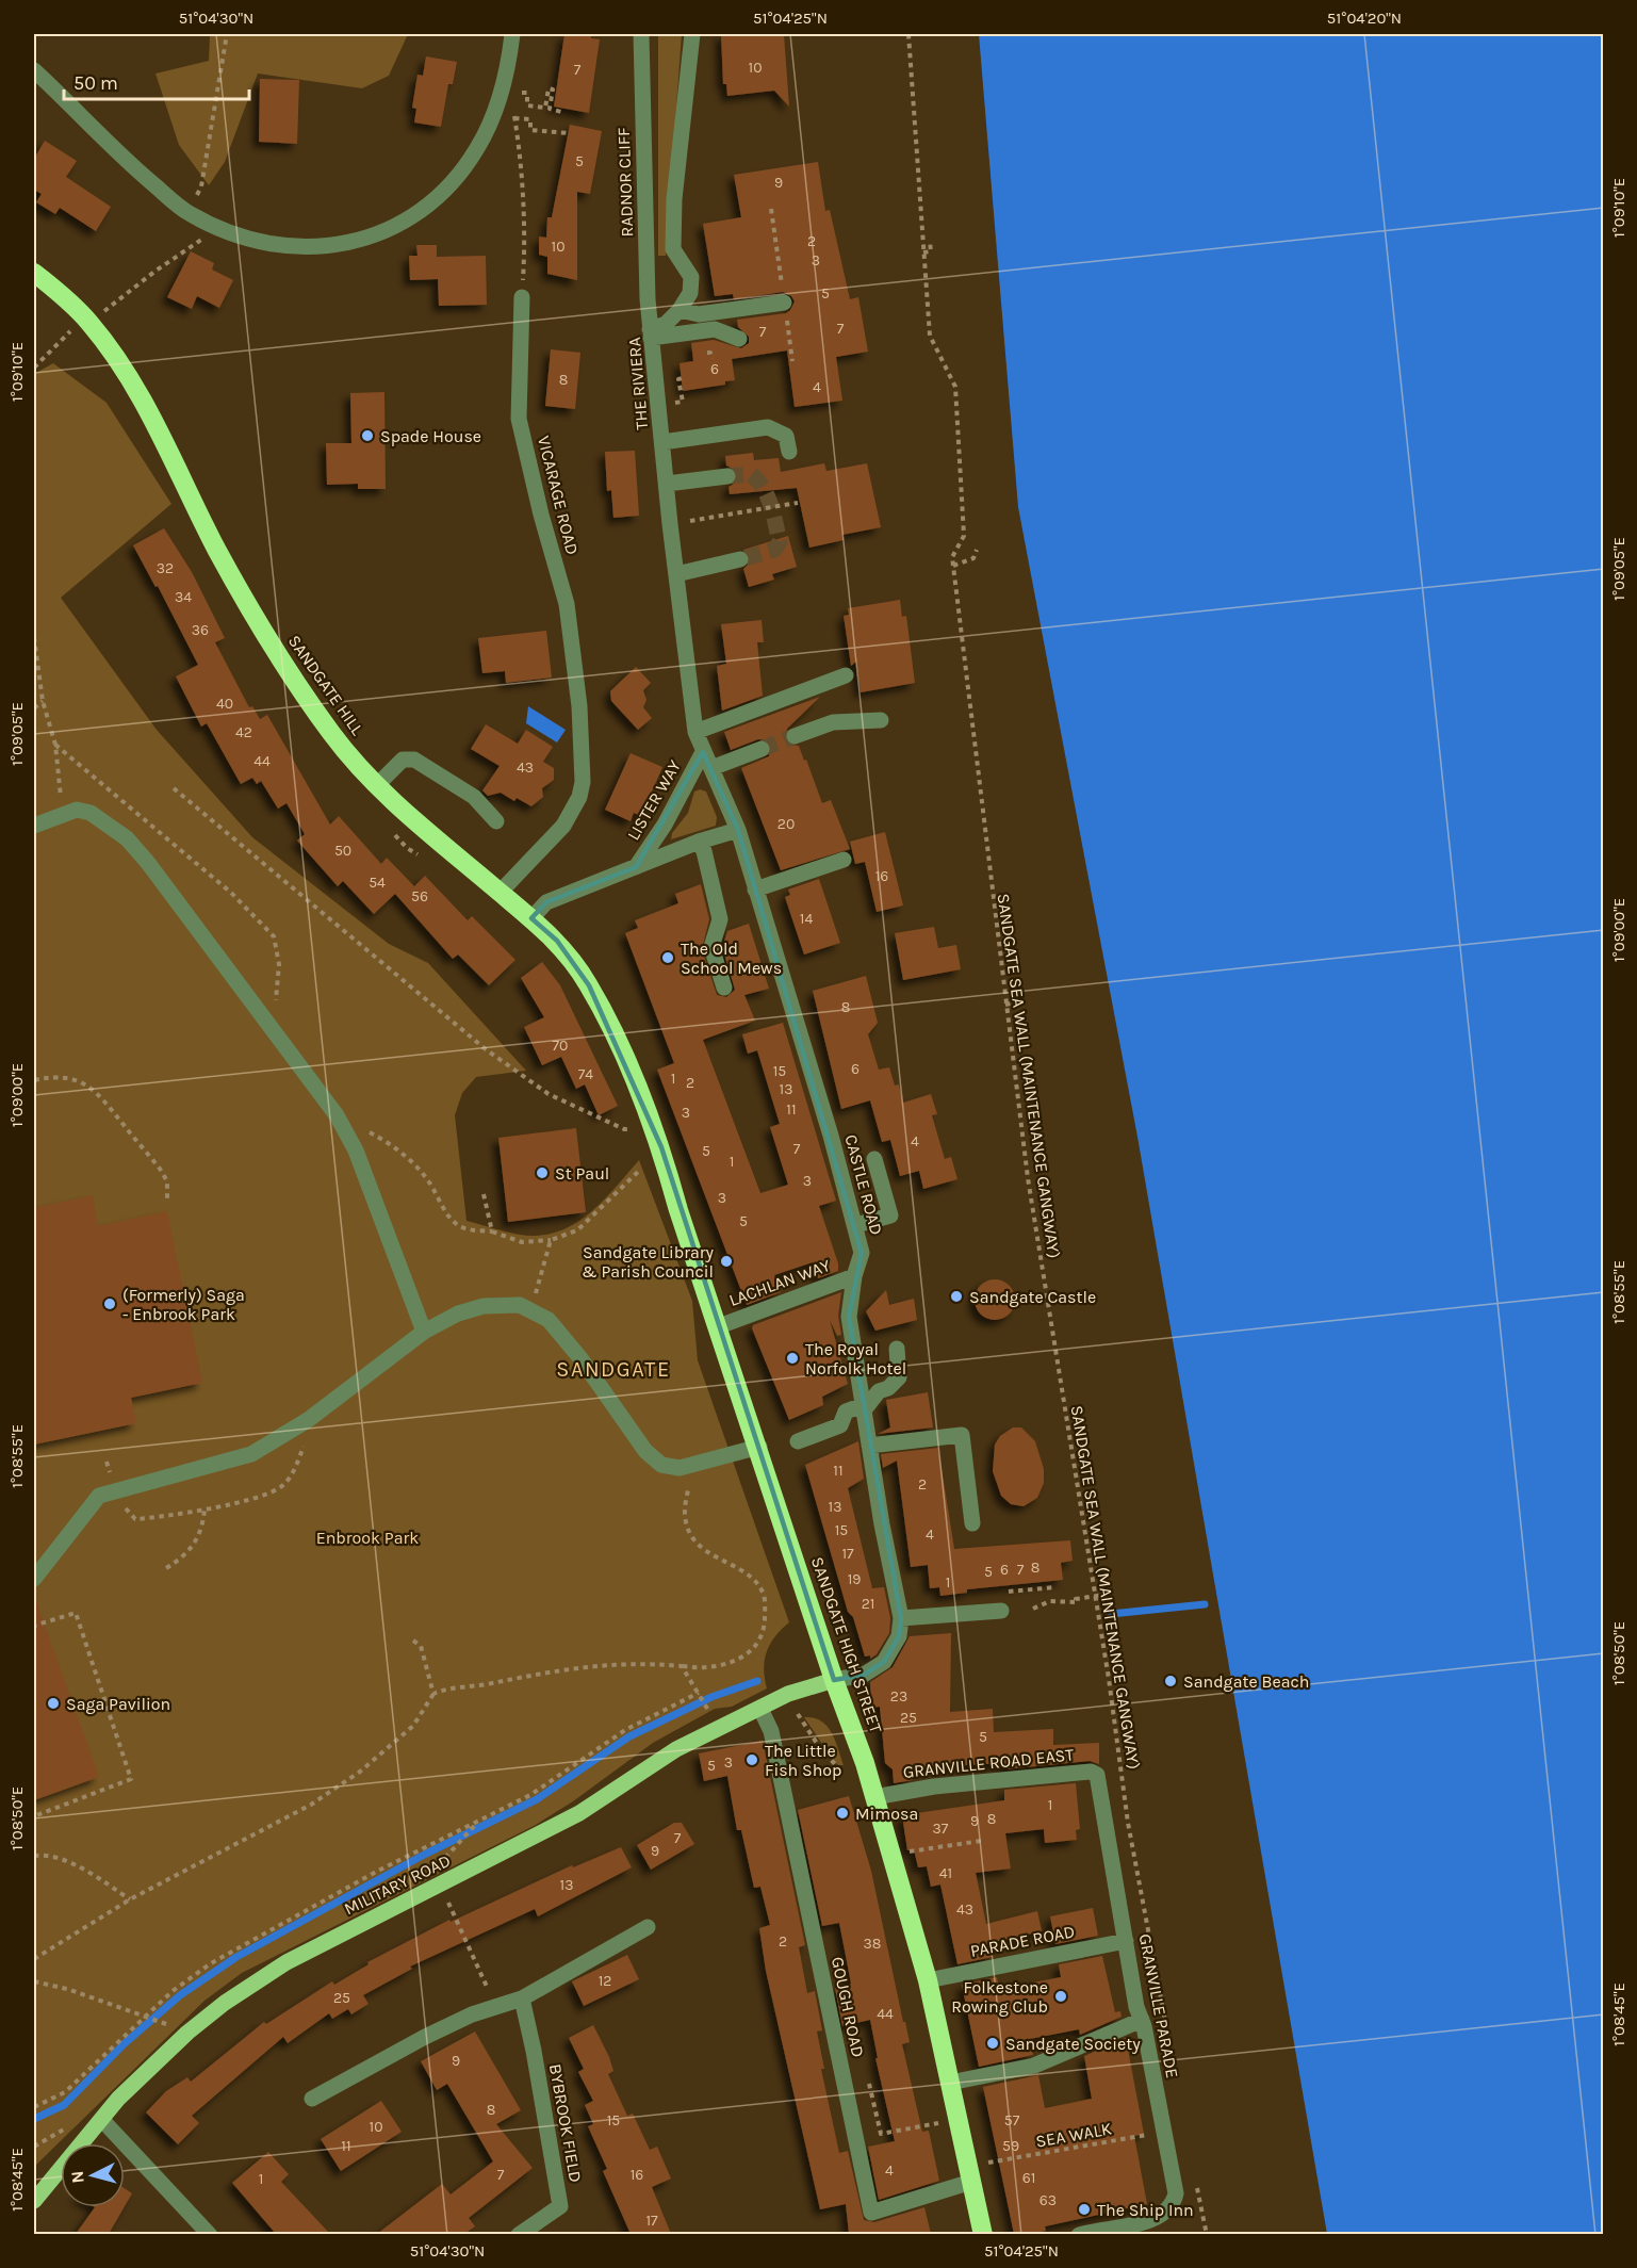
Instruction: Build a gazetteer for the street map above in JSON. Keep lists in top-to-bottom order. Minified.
{"streets":{"highway":["SANDGATE HILL","SANDGATE HIGH STREET"],"main road":["MILITARY ROAD"],"street":["RADNOR CLIFF","THE RIVIERA","VICARAGE ROAD","LISTER WAY","CASTLE ROAD","LACHLAN WAY","GRANVILLE ROAD EAST","PARADE ROAD","GRANVILLE PARADE","GOUGH ROAD","BYBROOK FIELD"],"path":["SANDGATE SEA WALL (MAINTENANCE GANGWAY)","SEA WALK"]},"crossings":[["RADNOR CLIFF","THE RIVIERA"],["THE RIVIERA","LISTER WAY"],["THE RIVIERA","CASTLE ROAD"],["VICARAGE ROAD","SANDGATE HILL"],["SANDGATE HILL","LISTER WAY"],["SANDGATE HILL","SANDGATE HIGH STREET"],["LISTER WAY","CASTLE ROAD"],["CASTLE ROAD","LACHLAN WAY"],["CASTLE ROAD","SANDGATE HIGH STREET"],["CASTLE ROAD","MILITARY ROAD"],["LACHLAN WAY","SANDGATE HIGH STREET"],["SANDGATE HIGH STREET","GRANVILLE ROAD EAST"],["SANDGATE HIGH STREET","MILITARY ROAD"],["SANDGATE HIGH STREET","PARADE ROAD"],["SANDGATE HIGH STREET","GOUGH ROAD"],["GRANVILLE ROAD EAST","GRANVILLE PARADE"],["MILITARY ROAD","GOUGH ROAD"],["PARADE ROAD","GRANVILLE PARADE"],["GRANVILLE PARADE","SEA WALK"]],"districts":["SANDGATE"],"parks":["Enbrook Park"],"places":["Spade House","The Old School Mews","St Paul","Sandgate Library & Parish Council","Sandgate Castle","(Formerly) Saga - Enbrook Park","The Royal Norfolk Hotel","Sandgate Beach","Saga Pavilion","The Little Fish Shop","Mimosa","Folkestone Rowing Club","Sandgate Society","The Ship Inn"],"house_numbers":["10","7","5","9","2","10","3","5","7","7","6","8","4","32","34","36","40","42","44","43","20","50","16","54","56","14","8","70","6","15","74","1","2","13","11","3","4","7","5","1","3","3","5","11","2","13","15","4","17","8","6","7","5","19","1","21","23","25","5","3","5","1","8","9","37","7","9","41","13","43","2","38","12","25","44","9","8","15","57","10","11","59","4","7","16","61","1","63","17"],"scale_bar":"50 m","north":"left","coordinates":["51°04'30\"N","51°04'25\"N","51°04'20\"N","1°09'10\"E","1°09'05\"E","1°09'00\"E","1°08'55\"E","1°08'50\"E","1°08'45\"E"]}
